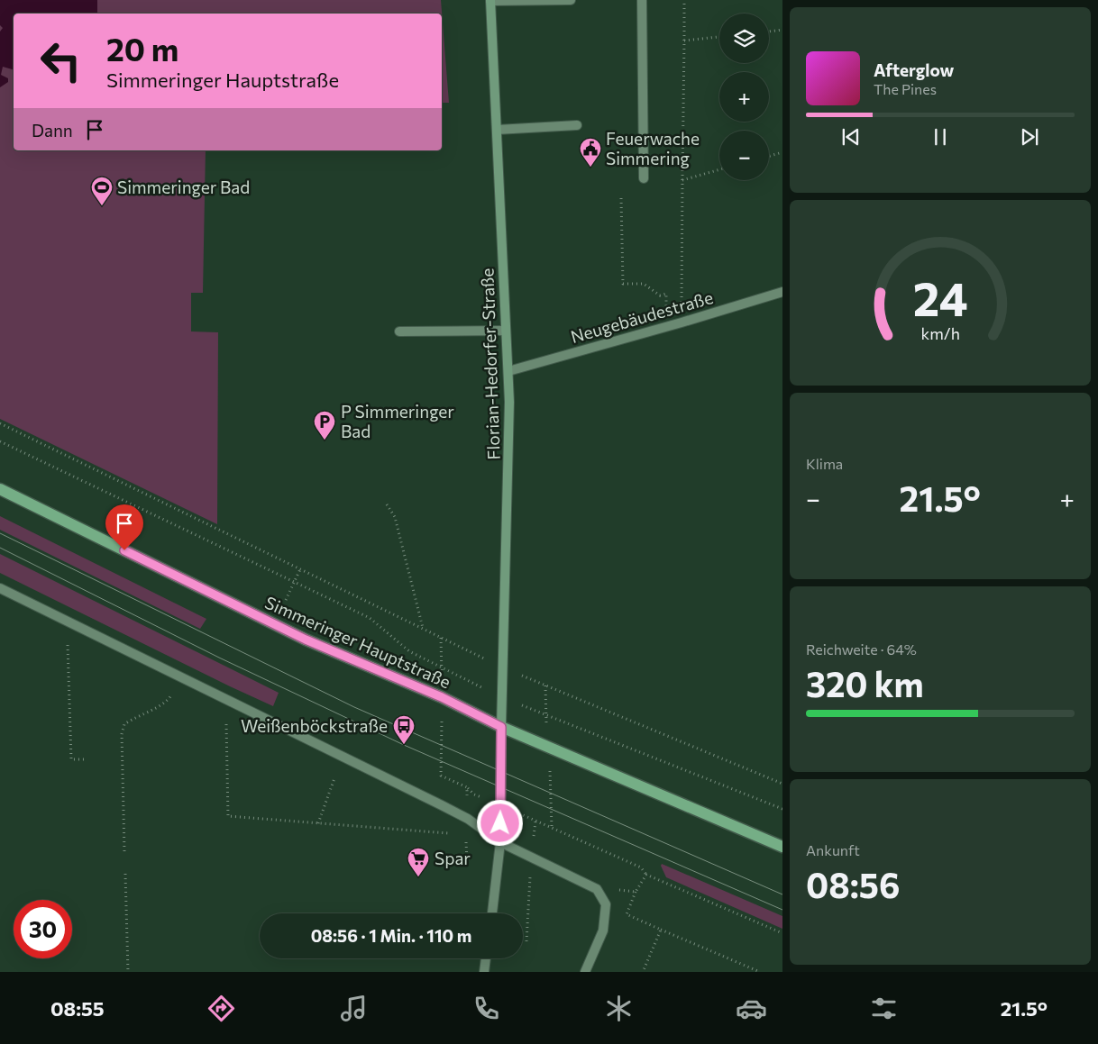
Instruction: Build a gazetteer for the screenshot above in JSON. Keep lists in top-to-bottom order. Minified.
{"streets":{"main road":["Florian-Hedorfer-Straße","Simmeringer Hauptstraße"],"street":["Neugebäudestraße"]},"crossings":[["Neugebäudestraße","Florian-Hedorfer-Straße"],["Florian-Hedorfer-Straße","Simmeringer Hauptstraße"]],"places":{"public building":["Feuerwache Simmering"],"sports":["Simmeringer Bad"],"parking":["P Simmeringer Bad"],"bus stop":["Weißenböckstraße"],"supermarket":["Spar"]},"page":{"map_buttons":["+","−"],"turn":["20 m","Simmeringer Hauptstraße"],"song":["Afterglow","The Pines"],"then":"Dann","tile":["Klima",["Reichweite · 64%","320 km"],["Ankunft","08:56"]],"heat":["−","21.5°","+"],"limit":"30","trip":"08:56 · 1 Min. · 110 m","tabs":["08:55","21.5°"],"gauge":["24","km/h"]}}
